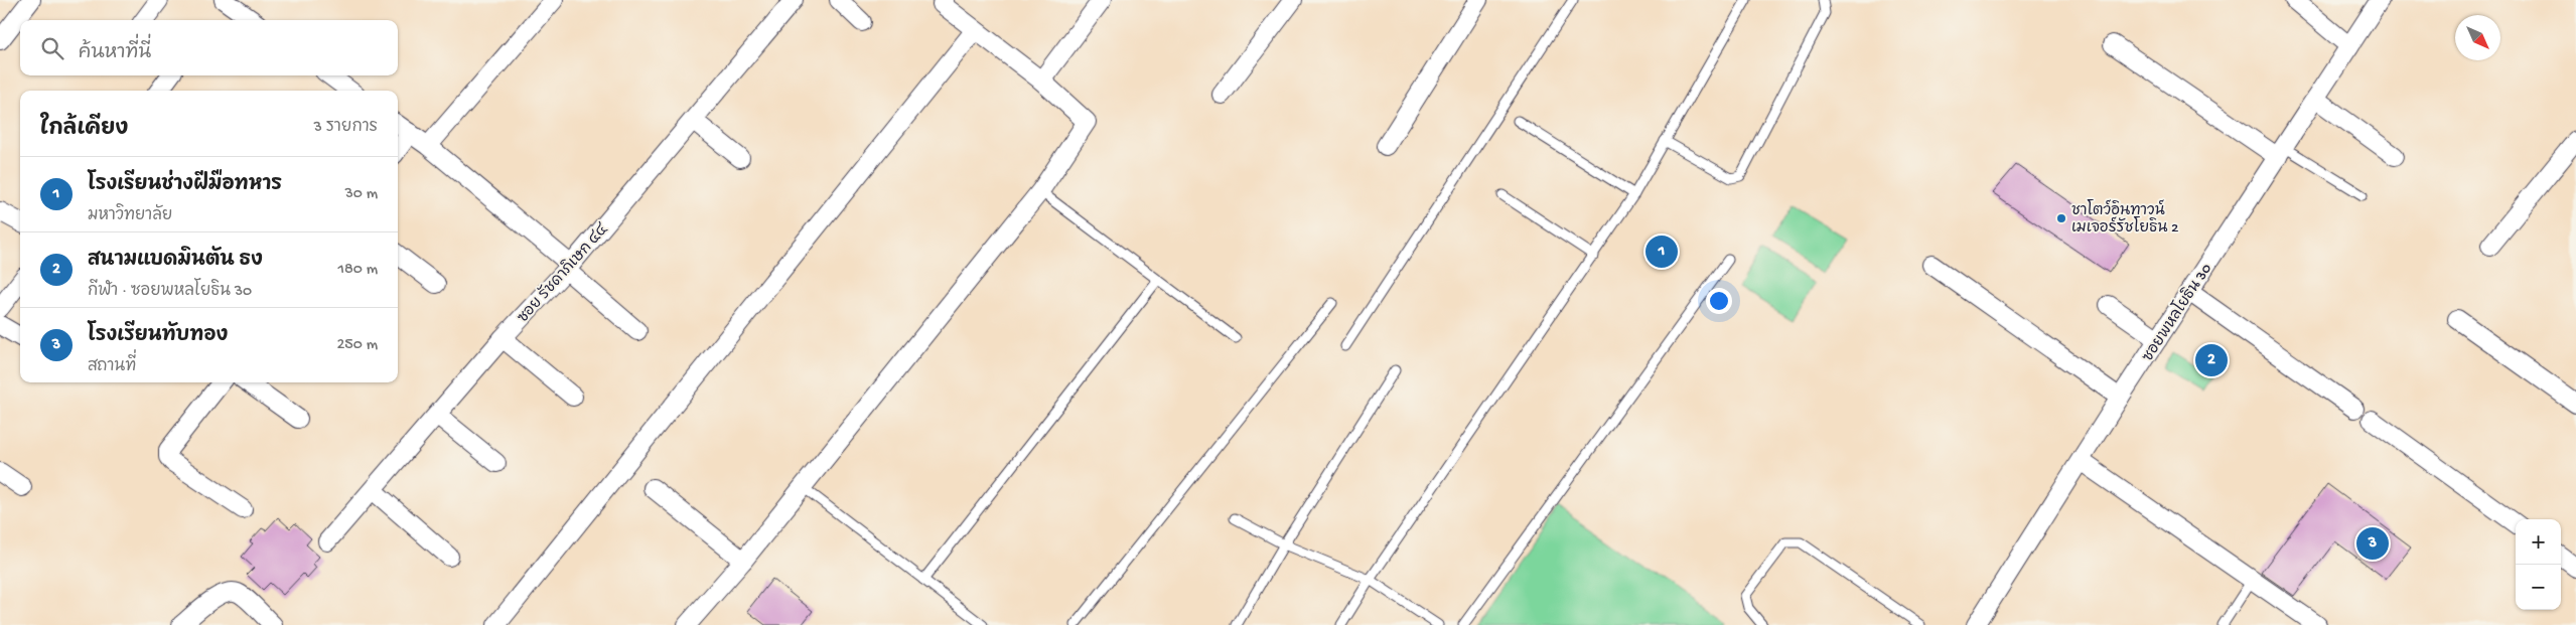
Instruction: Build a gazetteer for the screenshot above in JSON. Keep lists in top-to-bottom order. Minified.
{"streets":{"street":["ซอย รัชดาภิเษก ๔๔","ซอยพหลโยธิน 30"]},"places":["ชาโตว์อินทาวน์ เมเจอร์รัชโยธิน 2"],"north":"bottom right","page":{"search":"ค้นหาที่นี่","heading":["ใกล้เคียง","3 รายการ"],"list":[{"mark":"1","name":"โรงเรียนช่างฝีมือทหาร","note":"มหาวิทยาลัย","value":"30 m"},{"mark":"2","name":"สนามแบดมินตัน ธง","note":"กีฬา · ซอยพหลโยธิน 30","value":"180 m"},{"mark":"3","name":"โรงเรียนทับทอง","note":"สถานที่","value":"250 m"}],"pins":["1","2","3"],"map_buttons":["+","−"]}}
